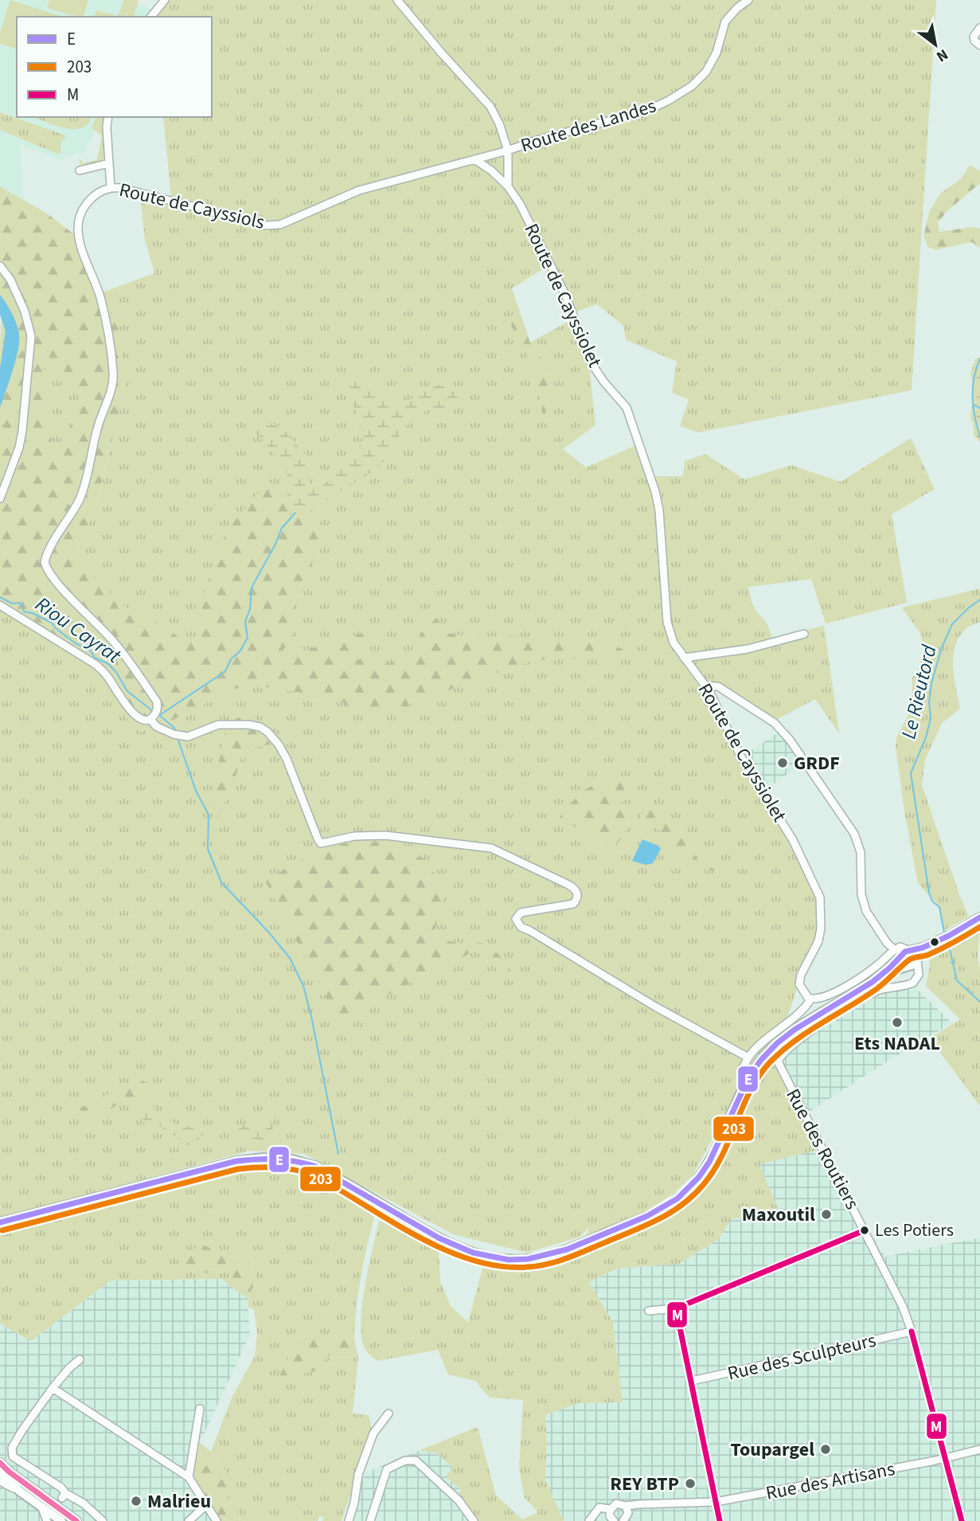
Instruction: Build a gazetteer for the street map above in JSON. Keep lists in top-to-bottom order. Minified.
{"streets":{"street":["Route des Landes","Route de Cayssiols","Route de Cayssiolet","Rue des Routiers","Rue des Sculpteurs","Rue des Artisans"]},"crossings":[["Route des Landes","Route de Cayssiols"],["Route de Cayssiols","Route de Cayssiolet"],["Rue des Routiers","Rue des Sculpteurs"],["Rue des Routiers","Rue des Artisans"]],"water":["Riou Cayrat","Le Rieutord"],"places":["GRDF","Ets NADAL","Maxoutil","Les Potiers","Toupargel","REY BTP","Malrieu"],"lines":["transit line E","transit line 203","transit line M"],"legend":["E","203","M"],"north":"bottom right"}
